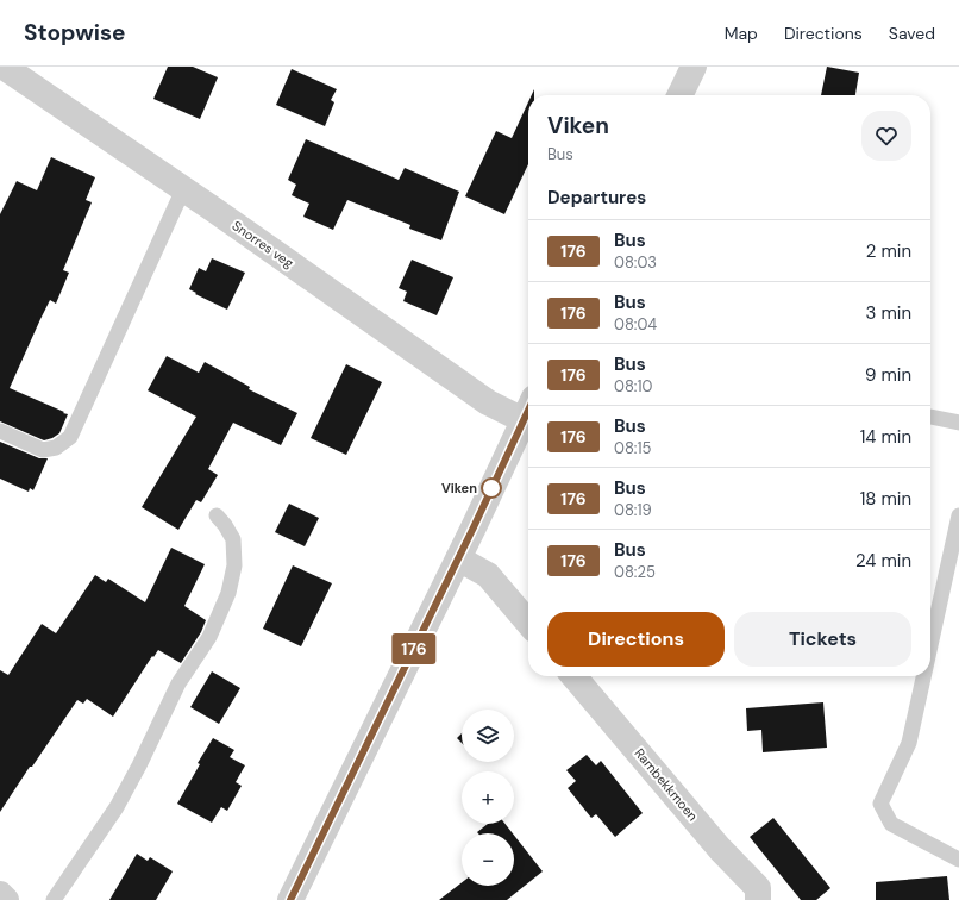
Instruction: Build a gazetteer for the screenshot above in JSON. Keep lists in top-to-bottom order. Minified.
{"streets":{"street":["Snorres veg","Rambekkmoen"]},"places":["Viken"],"lines":["bus line 176"],"page":{"header":"Stopwise","nav":["Map","Directions","Saved"],"on_map":"176","heading":[["Viken","Bus"],"Departures"],"list":[{"mark":"176","name":"Bus","note":"08:03","value":"2 min"},{"mark":"176","name":"Bus","note":"08:04","value":"3 min"},{"mark":"176","name":"Bus","note":"08:10","value":"9 min"},{"mark":"176","name":"Bus","note":"08:15","value":"14 min"},{"mark":"176","name":"Bus","note":"08:19","value":"18 min"},{"mark":"176","name":"Bus","note":"08:25","value":"24 min"}],"buttons":["Directions","Tickets"],"map_buttons":["+","−"]}}
